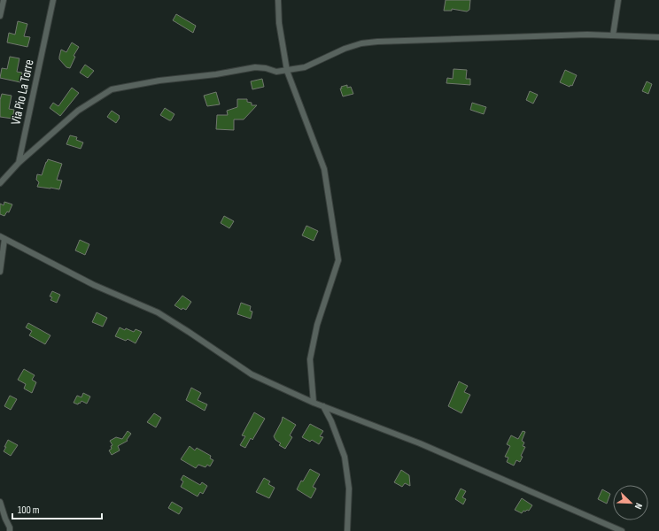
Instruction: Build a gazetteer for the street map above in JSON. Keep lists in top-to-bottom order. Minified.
{"streets":{"street":["Via Pio La Torre"]},"scale_bar":"100 m","north":"bottom right"}
